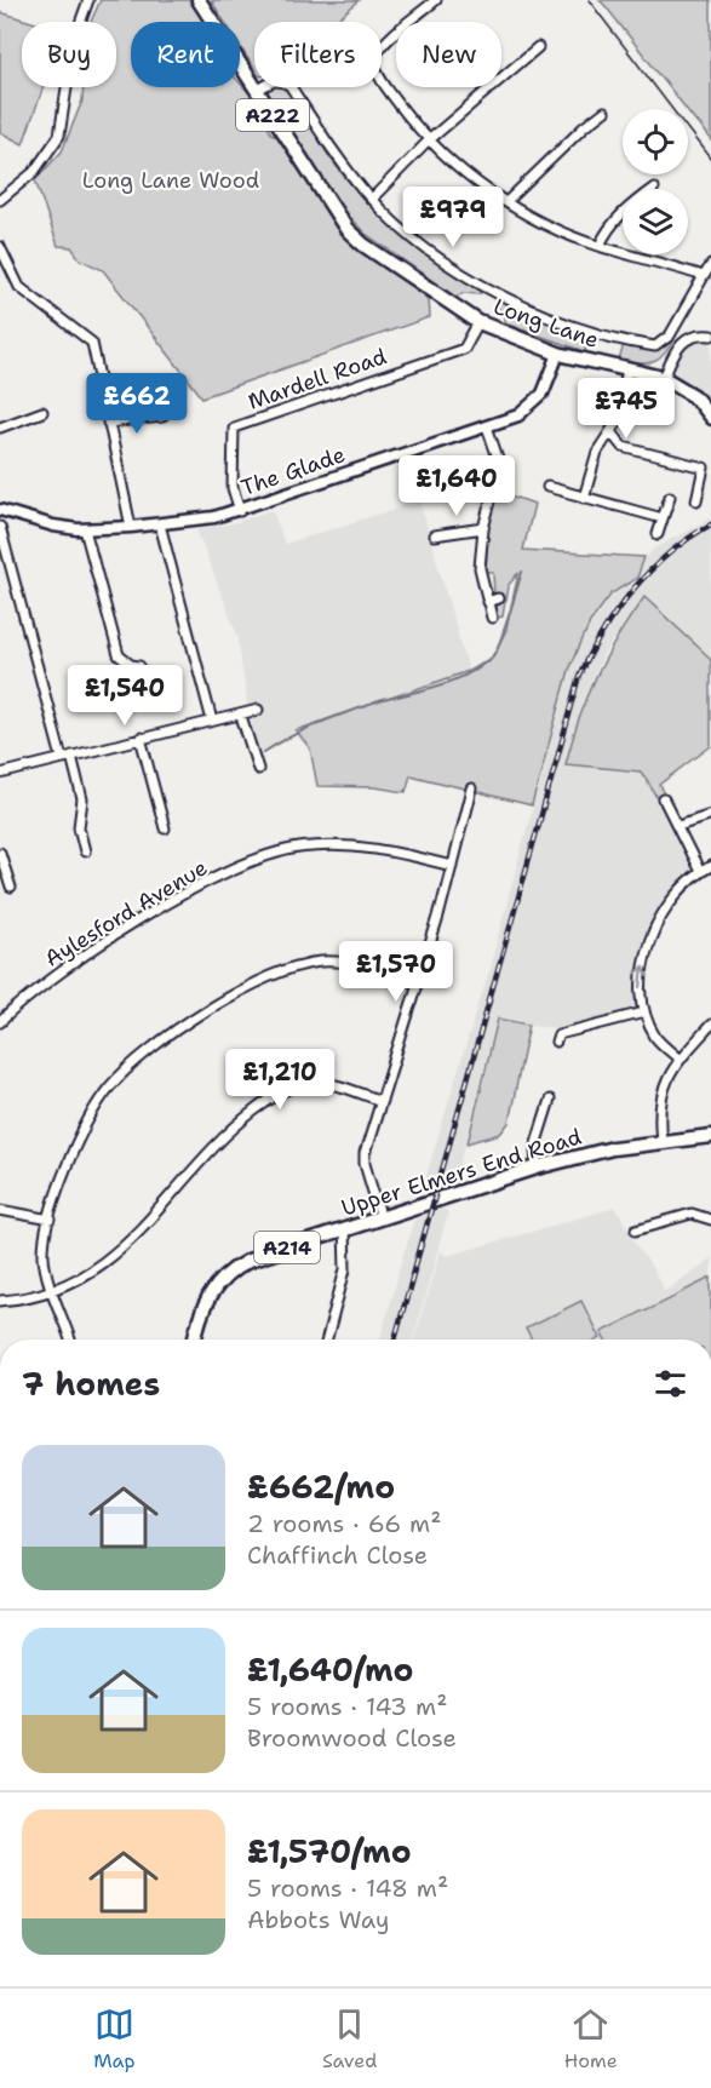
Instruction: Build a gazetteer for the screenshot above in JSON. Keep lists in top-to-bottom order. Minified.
{"streets":{"main road":["A222","Long Lane","Upper Elmers End Road","A214"],"street":["Mardell Road","The Glade","Aylesford Avenue"]},"crossings":[["Long Lane","Mardell Road"],["Long Lane","The Glade"],["Mardell Road","The Glade"]],"parks":["Long Lane Wood"],"page":{"chip":["Buy","Rent","Filters","New"],"price":["£979","£662","£745","£1,640","£1,540","£1,570","£1,210"],"heading":"7 homes","list":[{"name":"£662/mo","note":"2 rooms · 66 m² · Chaffinch Close"},{"name":"£1,640/mo","note":"5 rooms · 143 m² · Broomwood Close"},{"name":"£1,570/mo","note":"5 rooms · 148 m² · Abbots Way"}],"tabs":["Map","Saved","Home"]}}
